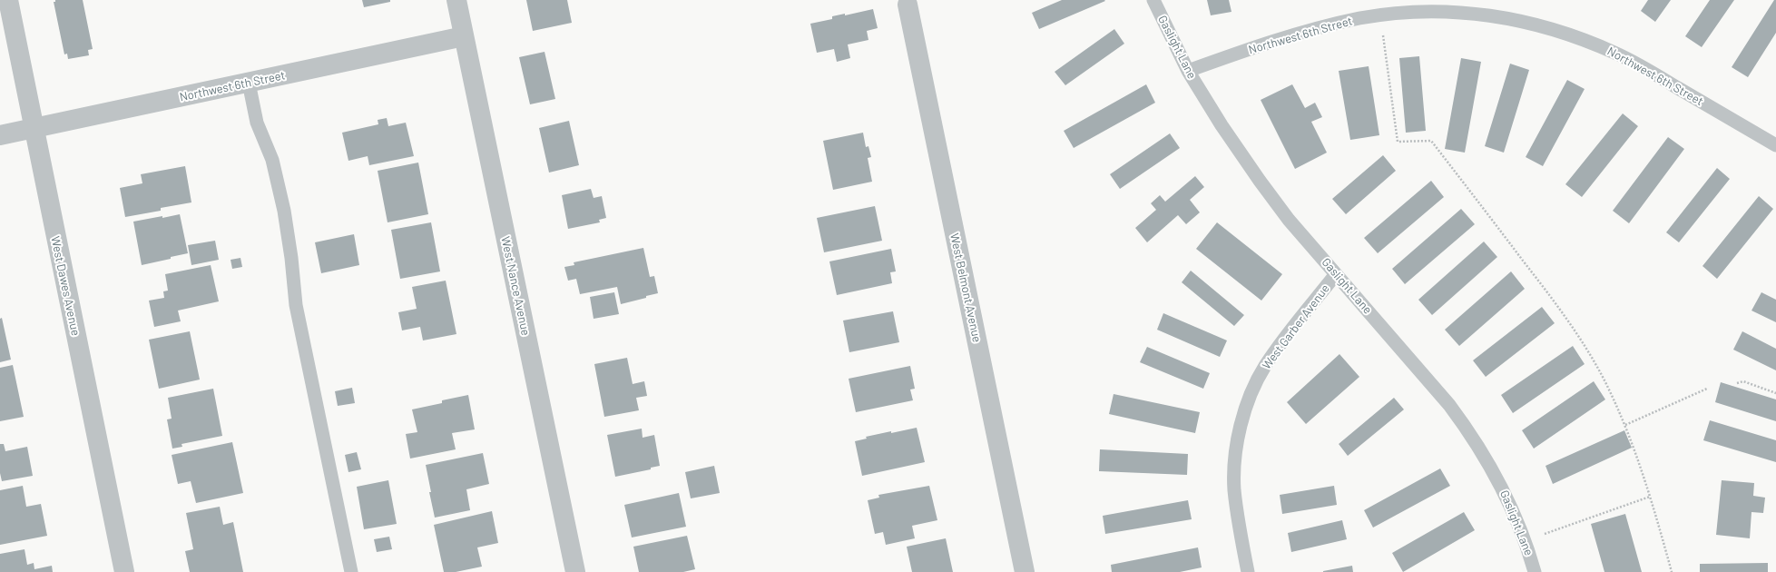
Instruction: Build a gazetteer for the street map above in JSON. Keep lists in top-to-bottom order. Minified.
{"streets":{"street":["Northwest 6th Street","West Dawes Avenue","West Nance Avenue","West Belmont Avenue"],"lane":["Gaslight Lane","West Garber Avenue"]},"crossings":[["Northwest 6th Street","Gaslight Lane"],["Northwest 6th Street","West Dawes Avenue"],["Northwest 6th Street","West Nance Avenue"],["Gaslight Lane","West Garber Avenue"]]}
